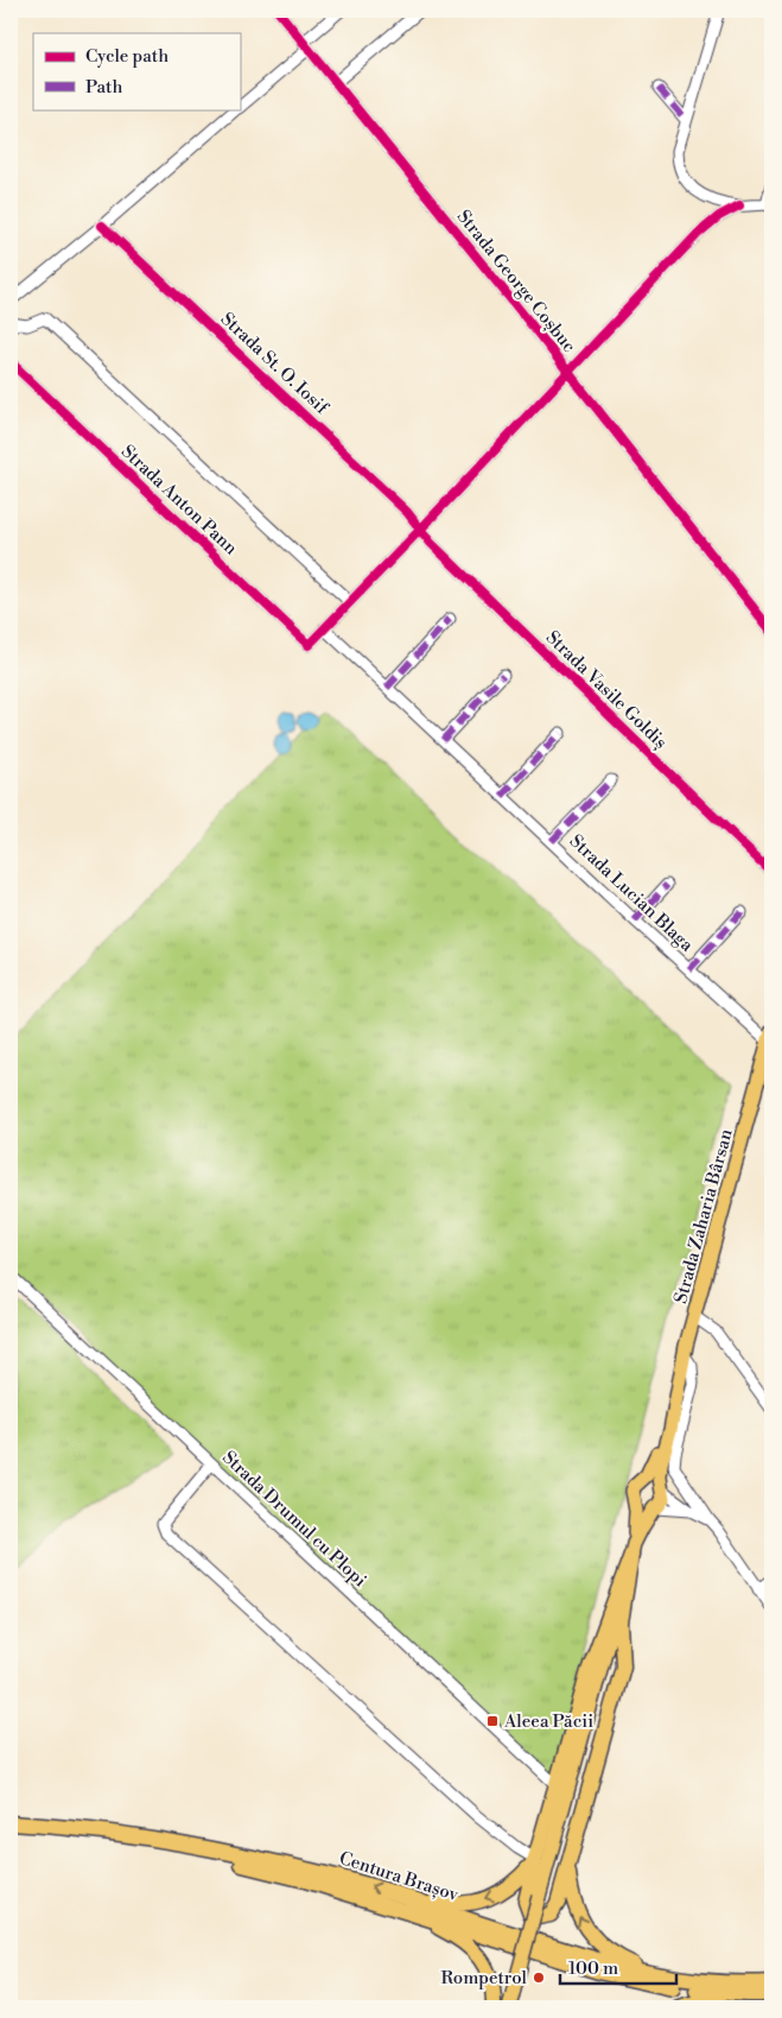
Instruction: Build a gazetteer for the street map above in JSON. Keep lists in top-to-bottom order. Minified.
{"streets":{"highway":["Centura Brașov"],"main road":["Strada Zaharia Bârsan"],"street":["Strada George Coșbuc","Strada St. O. Iosif","Strada Anton Pann","Strada Vasile Goldiș","Strada Lucian Blaga","Strada Drumul cu Plopi"]},"crossings":[["Strada St. O. Iosif","Strada Vasile Goldiș"],["Strada Anton Pann","Strada Lucian Blaga"],["Strada Lucian Blaga","Strada Zaharia Bârsan"]],"places":{"transit":["Aleea Păcii"],"other":["Rompetrol"]},"legend":["Cycle path","Path"],"scale_bar":"100 m"}
